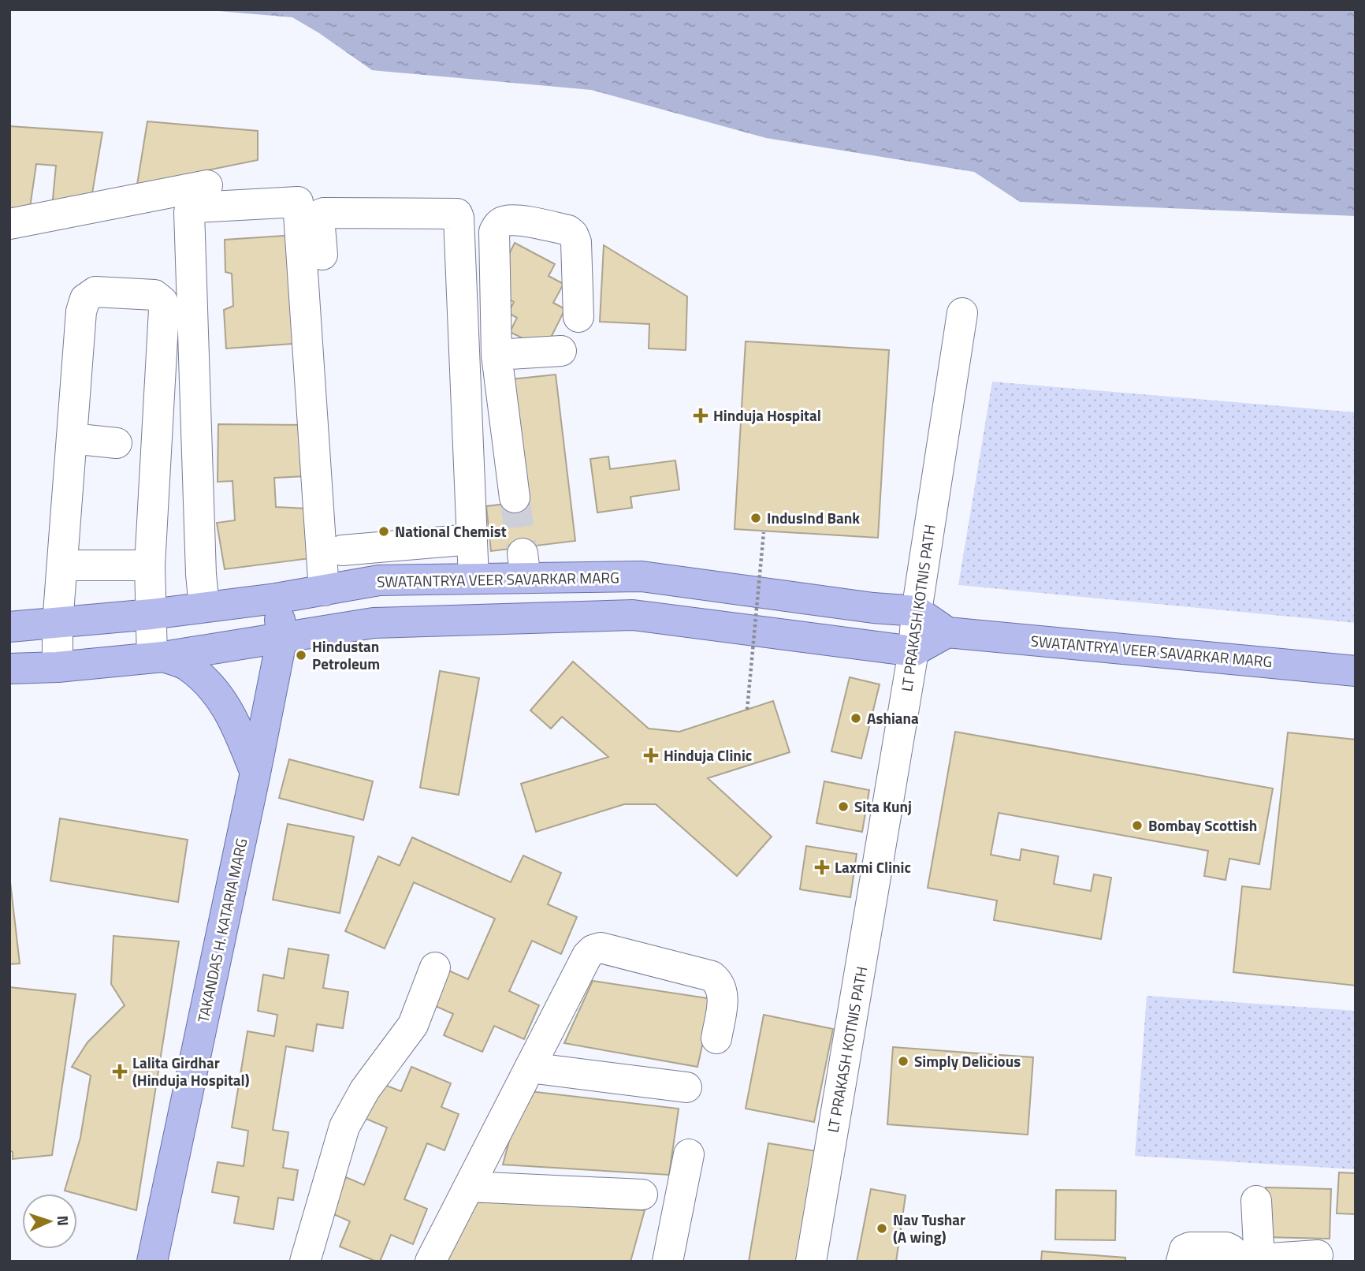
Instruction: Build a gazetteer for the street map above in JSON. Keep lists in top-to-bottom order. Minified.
{"streets":{"main road":["SWATANTRYA VEER SAVARKAR MARG","TAKANDAS H. KATARIA MARG"],"street":["LT PRAKASH KOTNIS PATH"]},"crossings":[["SWATANTRYA VEER SAVARKAR MARG","LT PRAKASH KOTNIS PATH"],["SWATANTRYA VEER SAVARKAR MARG","TAKANDAS H. KATARIA MARG"]],"places":{"health":["Hinduja Hospital","Hinduja Clinic","Laxmi Clinic","Lalita Girdhar (Hinduja Hospital)"],"other":["IndusInd Bank","National Chemist","Hindustan Petroleum","Ashiana","Sita Kunj","Bombay Scottish","Simply Delicious","Nav Tushar (A wing)"]},"north":"right"}
